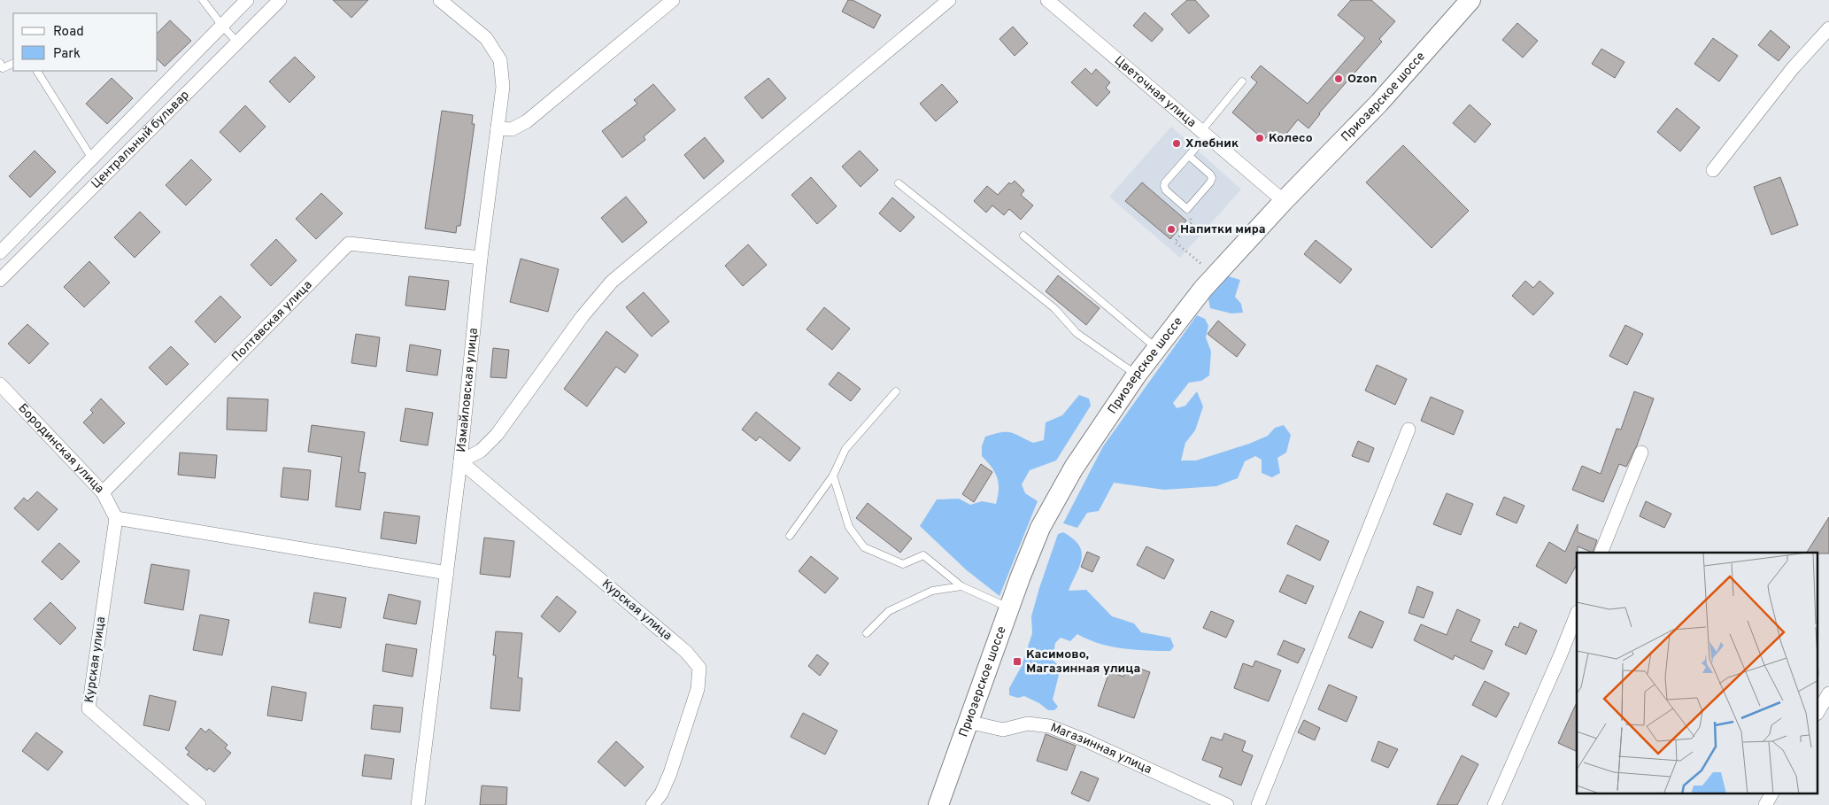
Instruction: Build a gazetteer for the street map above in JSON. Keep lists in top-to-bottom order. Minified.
{"streets":{"main road":["Приозерское шоссе"],"street":["Цветочная улица","Центральный бульвар","Полтавская улица","Измайловская улица","Бородинская улица","Курская улица","Магазинная улица"]},"crossings":[["Цветочная улица","Приозерское шоссе"],["Приозерское шоссе","Магазинная улица"],["Полтавская улица","Измайловская улица"],["Полтавская улица","Бородинская улица"],["Измайловская улица","Курская улица"],["Бородинская улица","Курская улица"]],"places":{"other":["Ozon","Колесо","Хлебник","Напитки мира"],"transit":["Касимово, Магазинная улица"]},"legend":["Road","Park"]}
